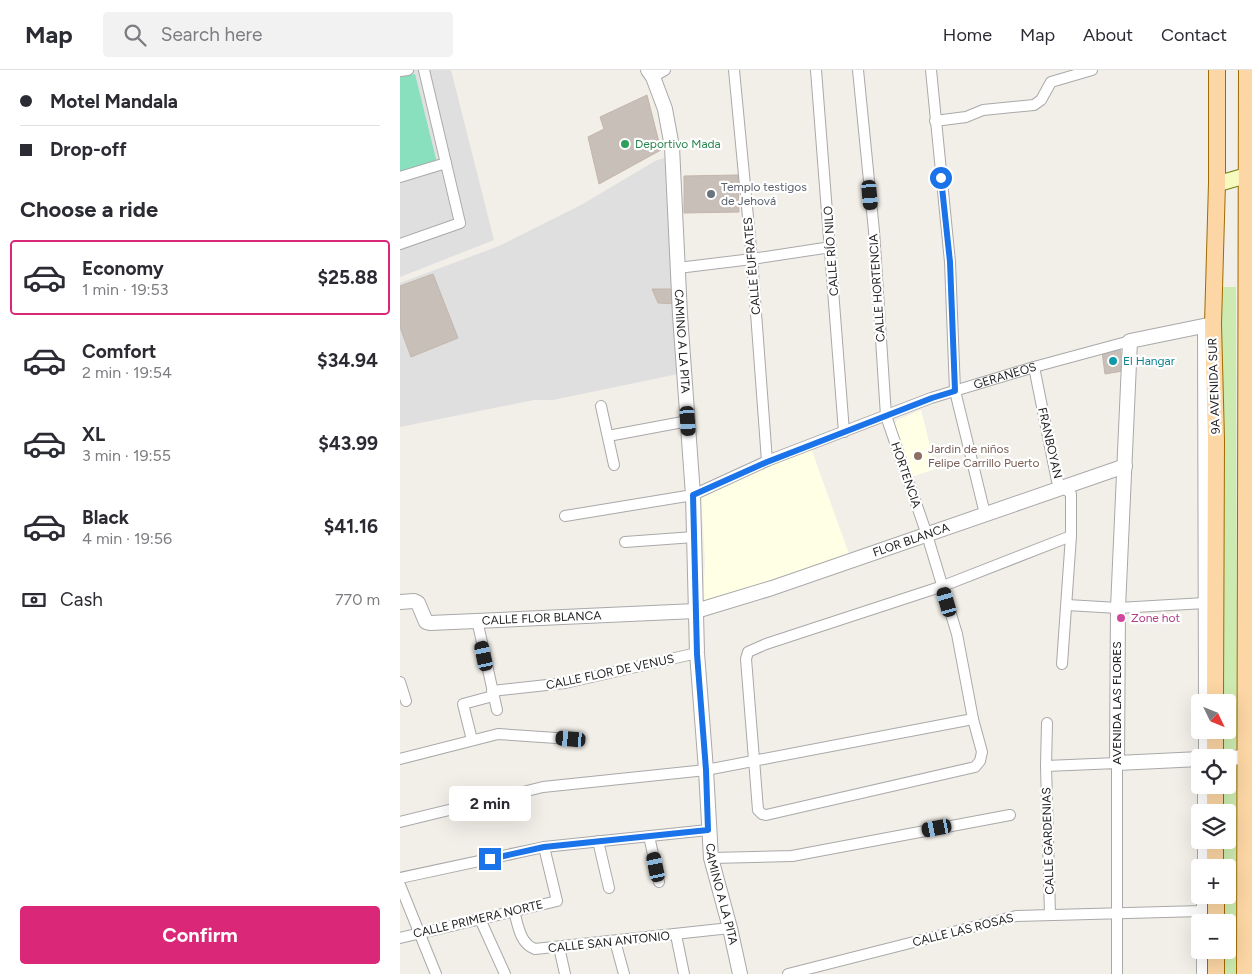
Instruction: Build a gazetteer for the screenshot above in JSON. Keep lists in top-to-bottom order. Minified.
{"streets":{"main road":["9A AVENIDA SUR"],"street":["CALLE RÍO NILO","CALLE ÉUFRATES","CALLE HORTENCIA","CAMINO A LA PITA","GERANEOS","FRANBOYAN","HORTENCIA","FLOR BLANCA","CALLE FLOR BLANCA","CALLE FLOR DE VENUS","AVENIDA LAS FLORES","CALLE GARDENIAS","CALLE PRIMERA NORTE","CALLE LAS ROSAS","CALLE SAN ANTONIO"]},"crossings":[["CALLE RÍO NILO","GERANEOS"],["CALLE ÉUFRATES","GERANEOS"],["CALLE HORTENCIA","GERANEOS"],["CALLE HORTENCIA","HORTENCIA"],["CAMINO A LA PITA","GERANEOS"],["CAMINO A LA PITA","FLOR BLANCA"],["CAMINO A LA PITA","CALLE FLOR BLANCA"],["CAMINO A LA PITA","CALLE FLOR DE VENUS"],["CAMINO A LA PITA","CALLE SAN ANTONIO"],["GERANEOS","9A AVENIDA SUR"],["GERANEOS","FRANBOYAN"],["GERANEOS","HORTENCIA"],["GERANEOS","AVENIDA LAS FLORES"],["FRANBOYAN","FLOR BLANCA"],["HORTENCIA","FLOR BLANCA"],["FLOR BLANCA","CALLE FLOR BLANCA"],["FLOR BLANCA","AVENIDA LAS FLORES"],["AVENIDA LAS FLORES","CALLE LAS ROSAS"],["CALLE GARDENIAS","CALLE LAS ROSAS"],["CALLE PRIMERA NORTE","CALLE SAN ANTONIO"]],"places":["Deportivo Mada","Templo testigos de Jehová","El Hangar","Jardin de niños Felipe Carrillo Puerto","Zone hot"],"north":"bottom right","page":{"header":"Map","search":"Search here","nav":["Home","Map","About","Contact"],"banner":["Motel Mandala","Drop-off"],"heading":"Choose a ride","list":[{"name":"Economy","note":"1 min · 19:53","value":"$25.88"},{"name":"Comfort","note":"2 min · 19:54","value":"$34.94"},{"name":"XL","note":"3 min · 19:55","value":"$43.99"},{"name":"Black","note":"4 min · 19:56","value":"$41.16"}],"pay":["Cash","770 m"],"map_buttons":["+","−"],"bubble":"2 min","buttons":"Confirm"}}
